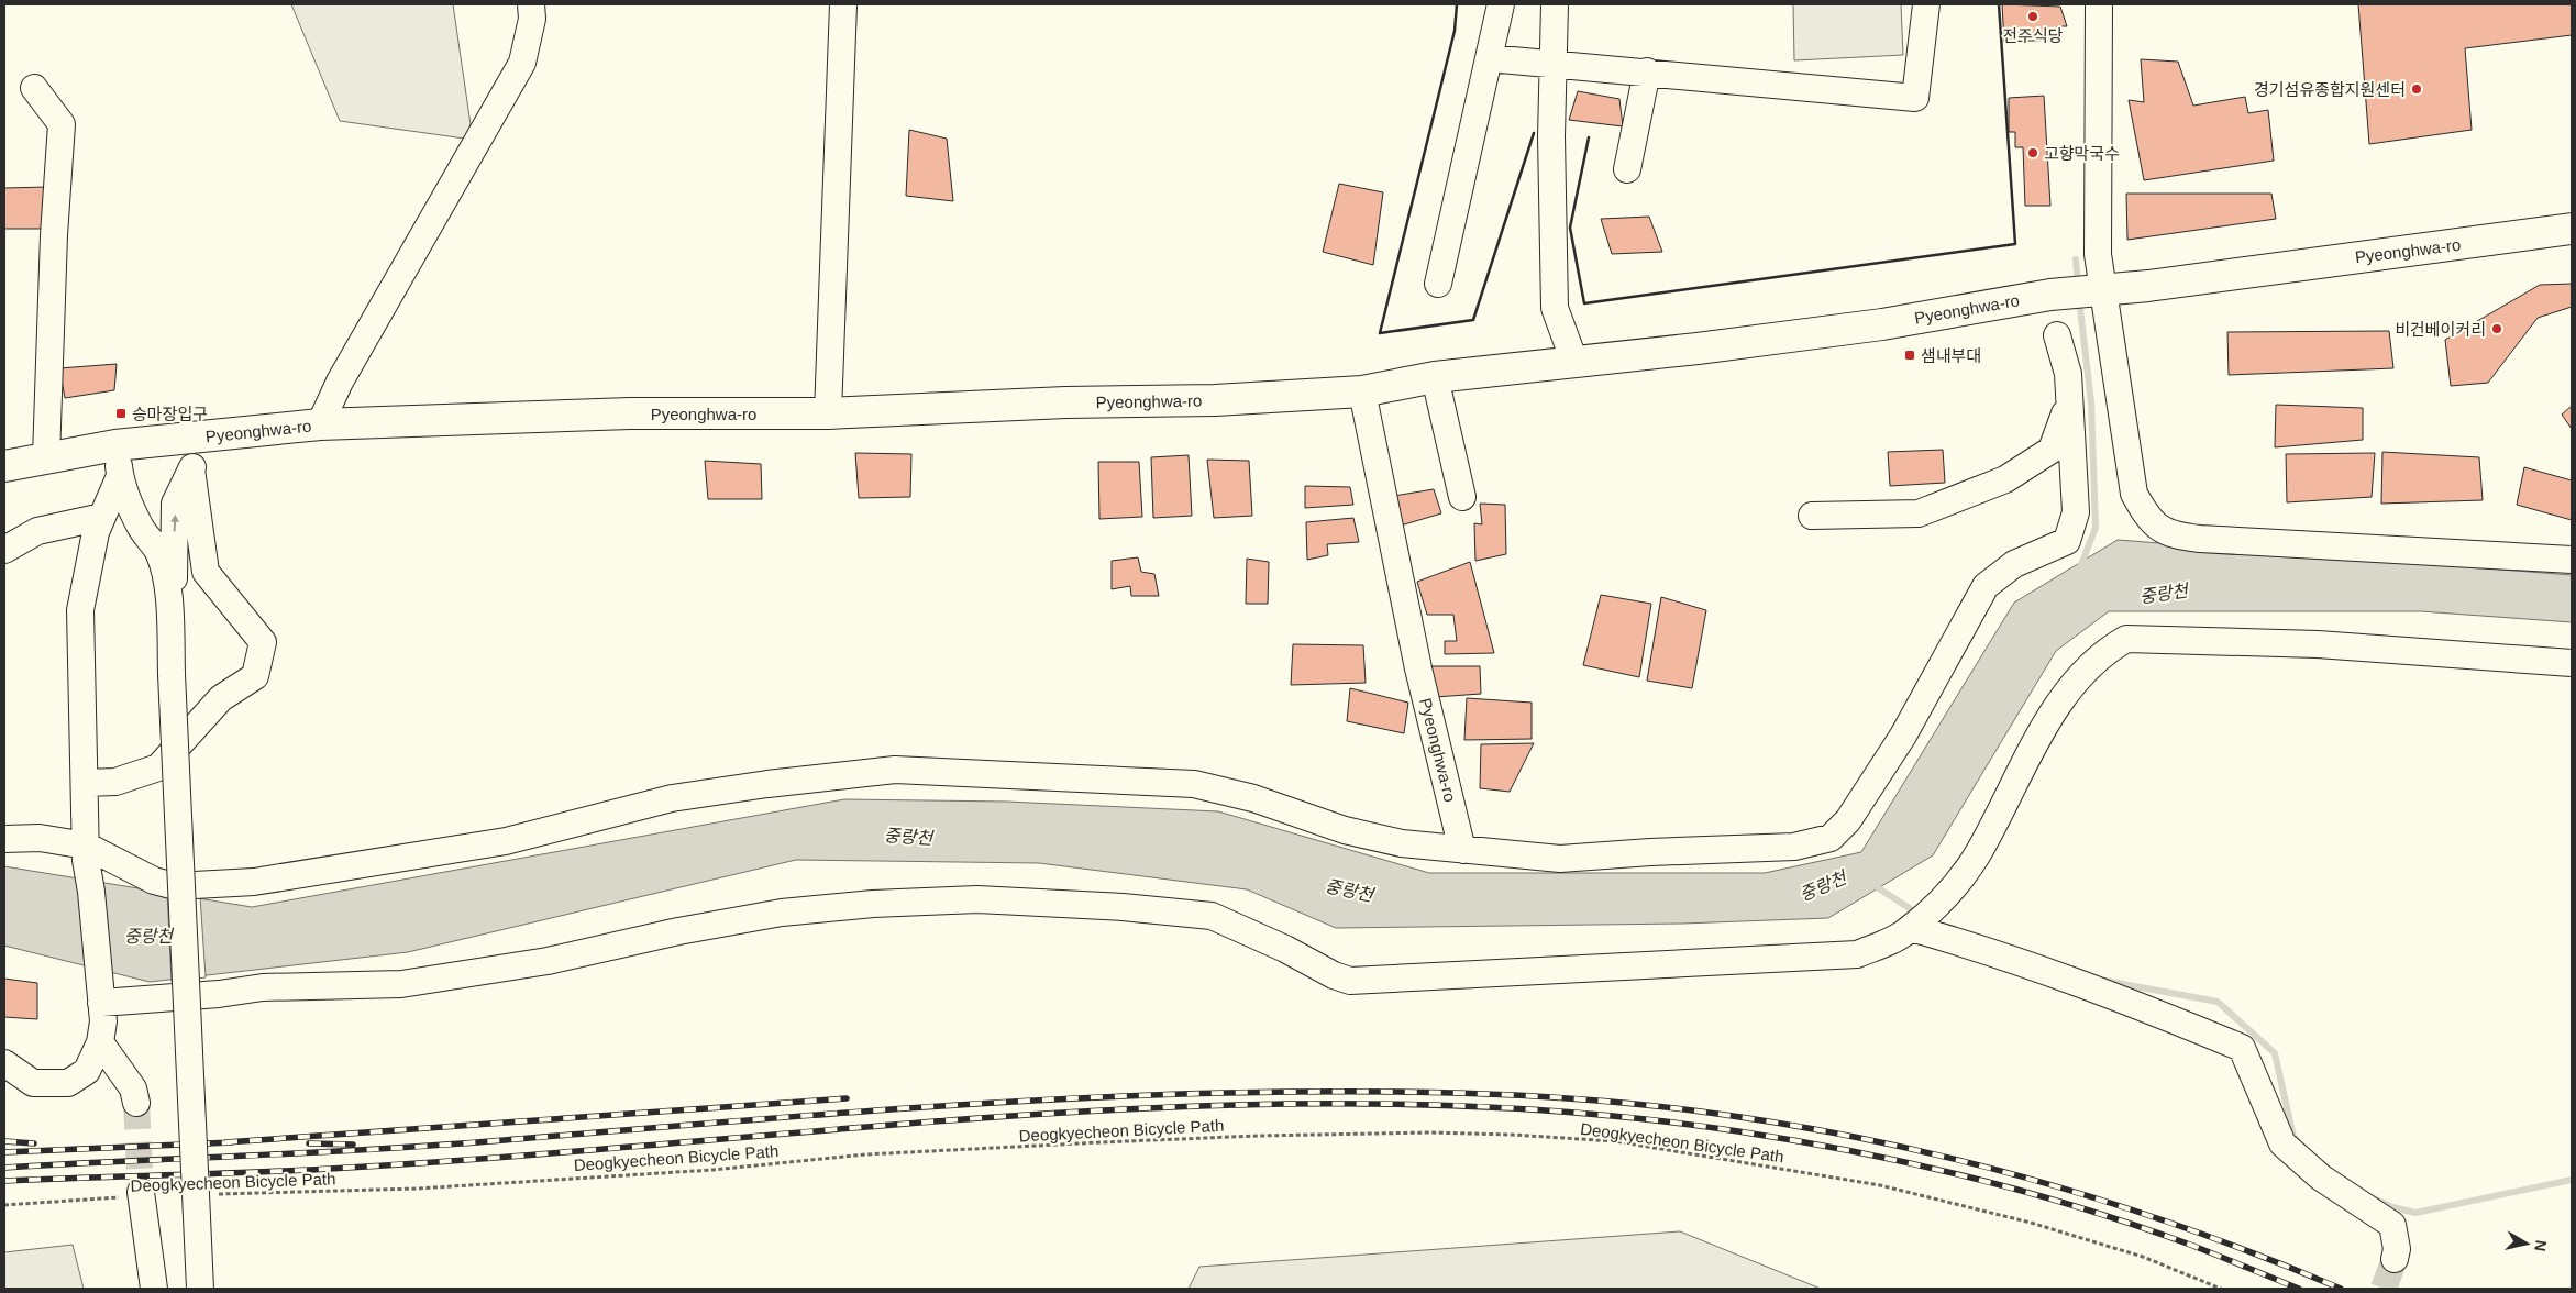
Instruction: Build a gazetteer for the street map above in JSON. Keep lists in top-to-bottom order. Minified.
{"streets":{"main road":["Pyeonghwa-ro"],"path":["Deogkyecheon Bicycle Path"]},"water":["중랑천"],"places":{"other":["전주식당","경기섬유종합지원센터","고향막국수","비건베이커리"],"transit":["샘내부대","승마장입구"]},"north":"right"}
